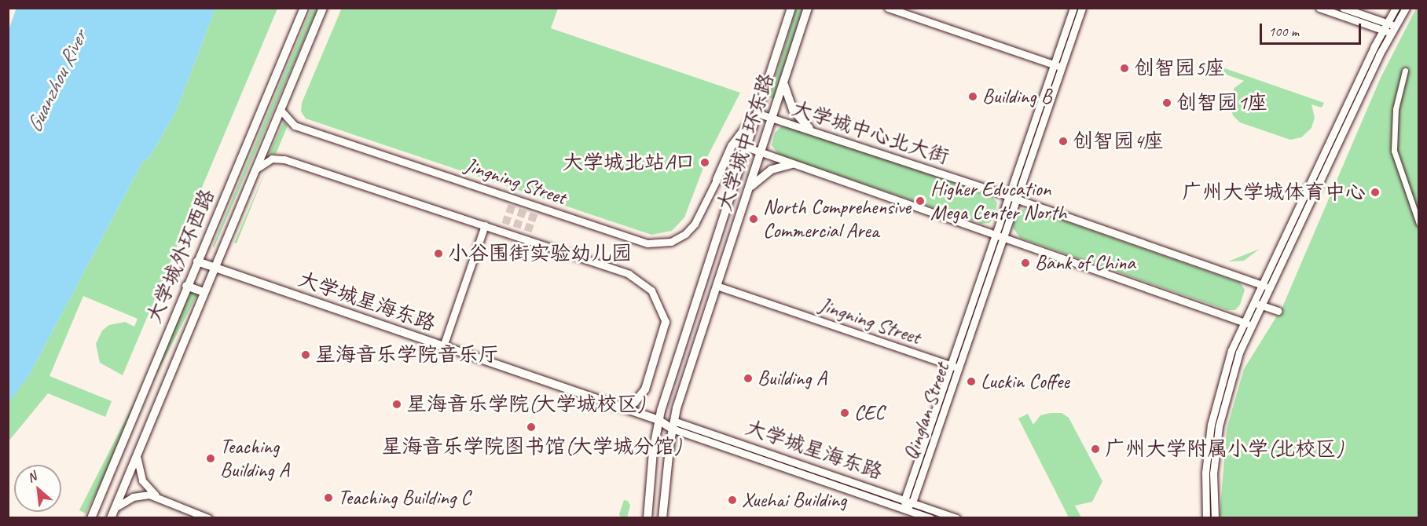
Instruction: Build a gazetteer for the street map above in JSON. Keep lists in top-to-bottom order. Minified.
{"streets":{"main road":["大学城中心北大街","大学城中环东路","Jingning Street","大学城外环西路","大学城星海东路","Qinglan Street"]},"crossings":[["大学城中心北大街","大学城中环东路"],["大学城中心北大街","Qinglan Street"],["大学城中环东路","Jingning Street"],["大学城中环东路","大学城星海东路"],["Jingning Street","大学城外环西路"],["Jingning Street","Qinglan Street"],["大学城外环西路","大学城星海东路"],["大学城星海东路","Qinglan Street"]],"water":["Guanzhou River"],"places":["创智园5座","Building B","创智园1座","创智园4座","大学城北站A口","广州大学城体育中心","Higher Education Mega Center North","North Comprehensive Commercial Area","小谷围街实验幼儿园","Bank of China","星海音乐学院音乐厅","Building A","Luckin Coffee","星海音乐学院(大学城校区)","CEC","星海音乐学院图书馆(大学城分馆)","广州大学附属小学(北校区)","Teaching Building A","Teaching Building C","Xuehai Building"],"scale_bar":"100 m","north":"top left"}
